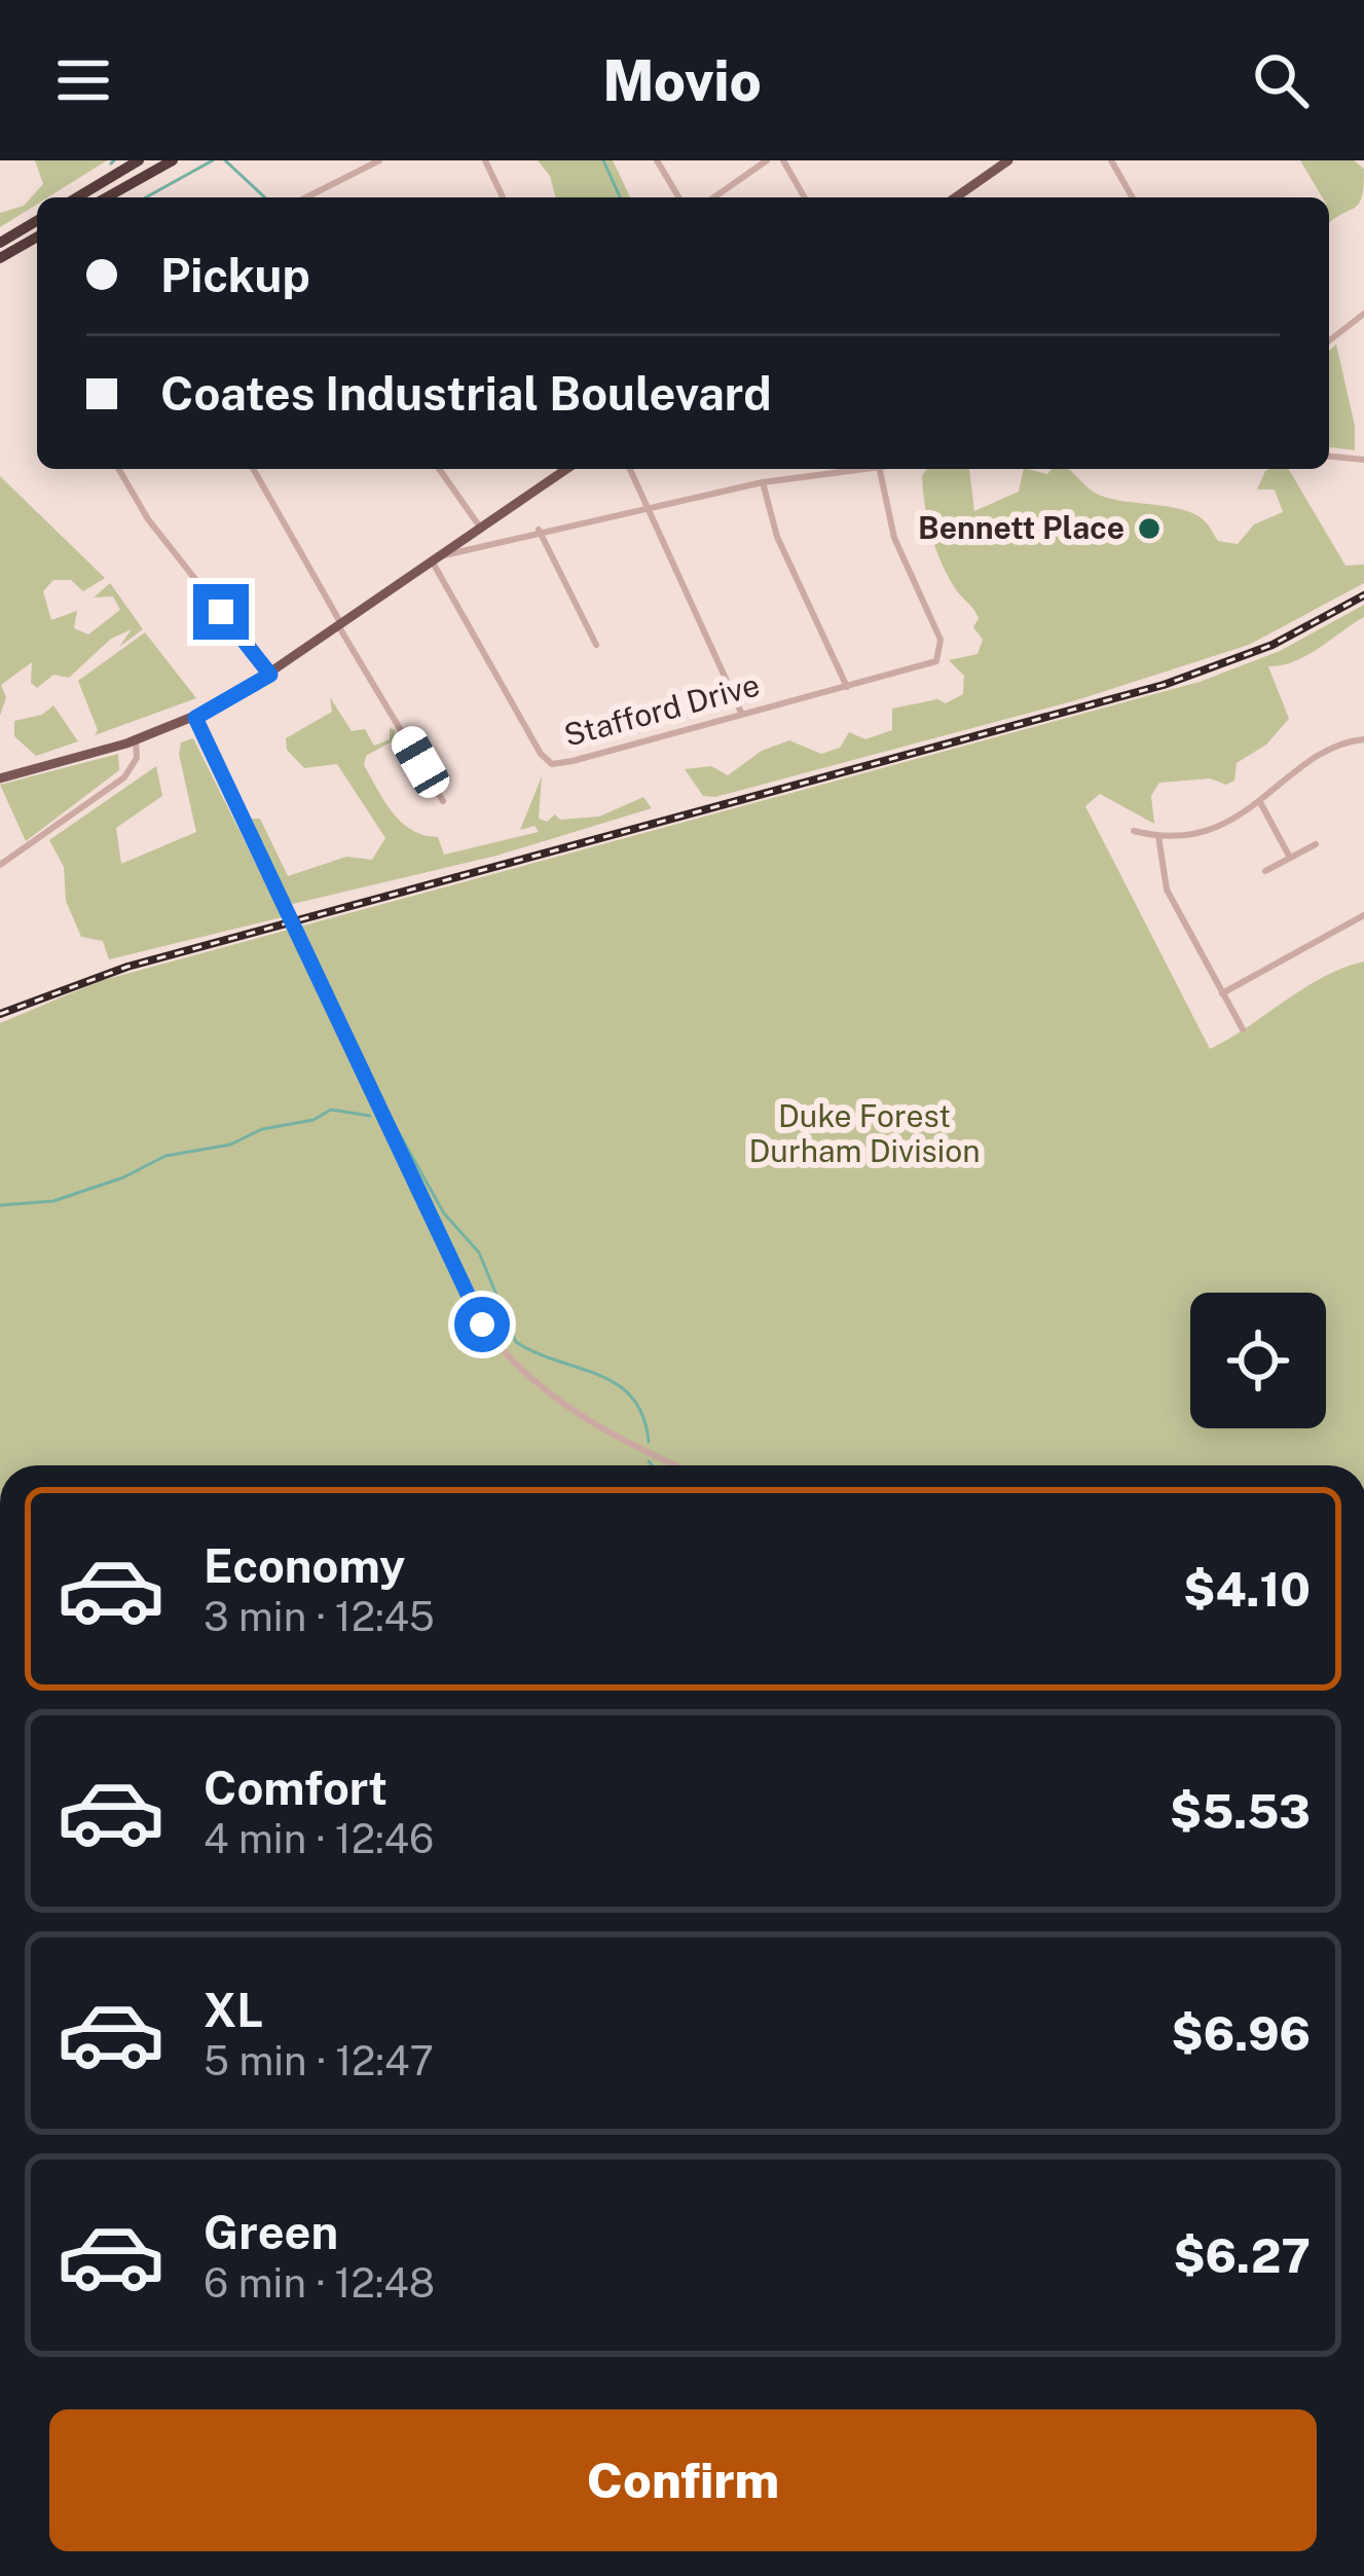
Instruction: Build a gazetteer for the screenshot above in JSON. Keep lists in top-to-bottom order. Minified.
{"streets":{"street":["Stafford Drive"]},"parks":["Duke Forest Durham Division"],"places":["Bennett Place"],"page":{"header":"Movio","banner":["Pickup","Coates Industrial Boulevard"],"list":[{"name":"Economy","note":"3 min · 12:45","value":"$4.10"},{"name":"Comfort","note":"4 min · 12:46","value":"$5.53"},{"name":"XL","note":"5 min · 12:47","value":"$6.96"},{"name":"Green","note":"6 min · 12:48","value":"$6.27"}],"buttons":"Confirm"}}
